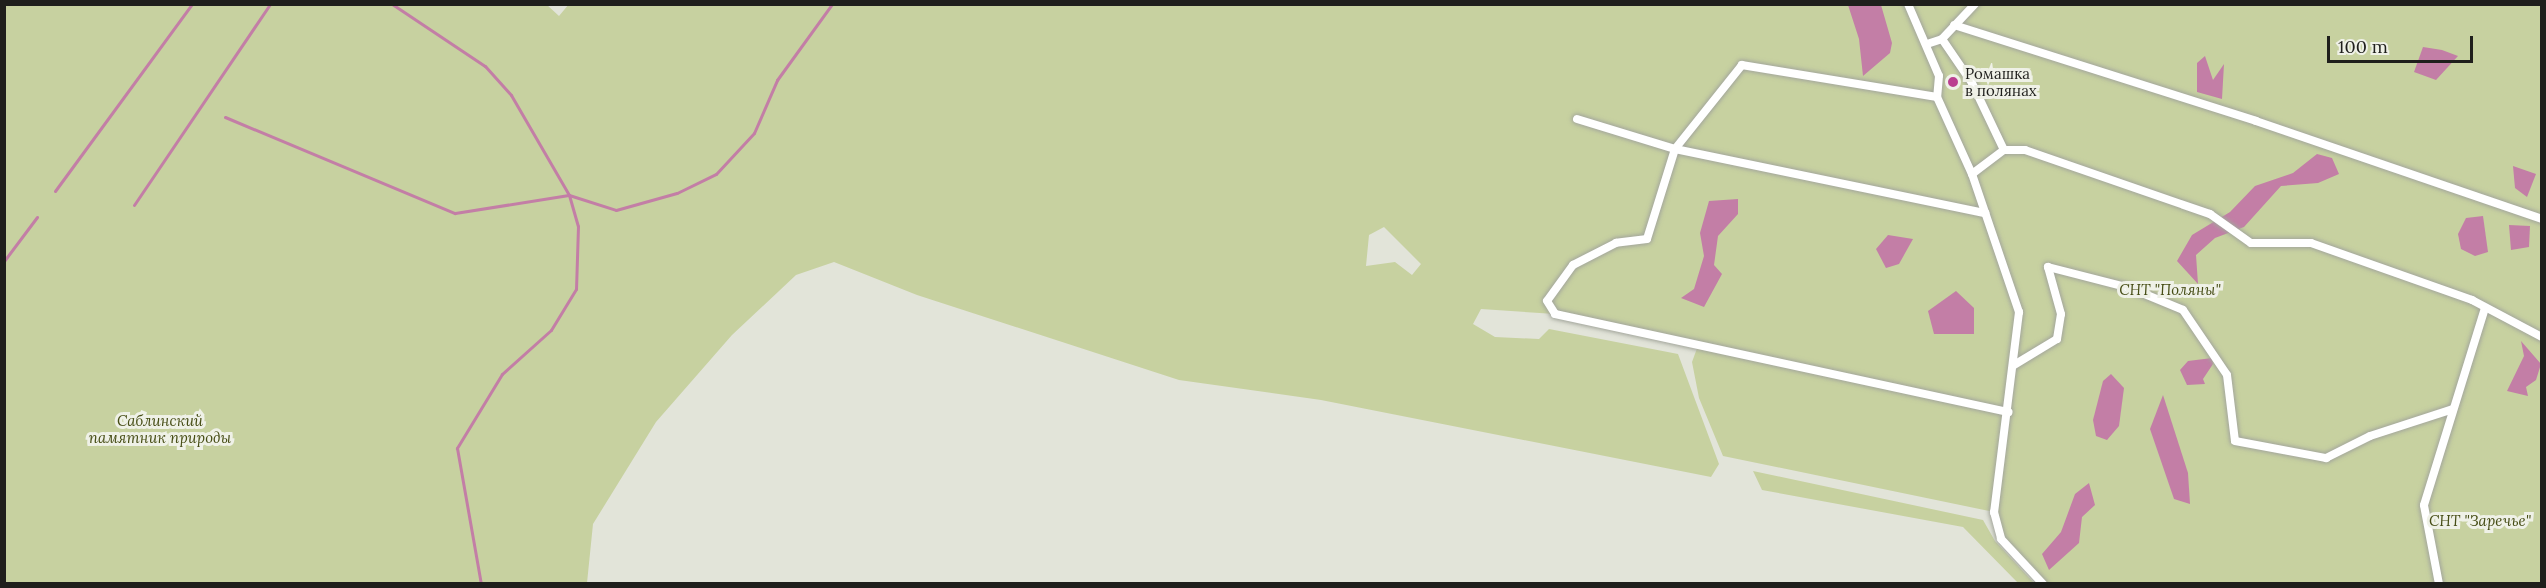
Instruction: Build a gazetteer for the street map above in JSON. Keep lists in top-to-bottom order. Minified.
{"parks":["СНТ \"Поляны\"","Саблинский памятник природы","СНТ \"Заречье\""],"places":["Ромашка в полянах"],"scale_bar":"100 m"}
